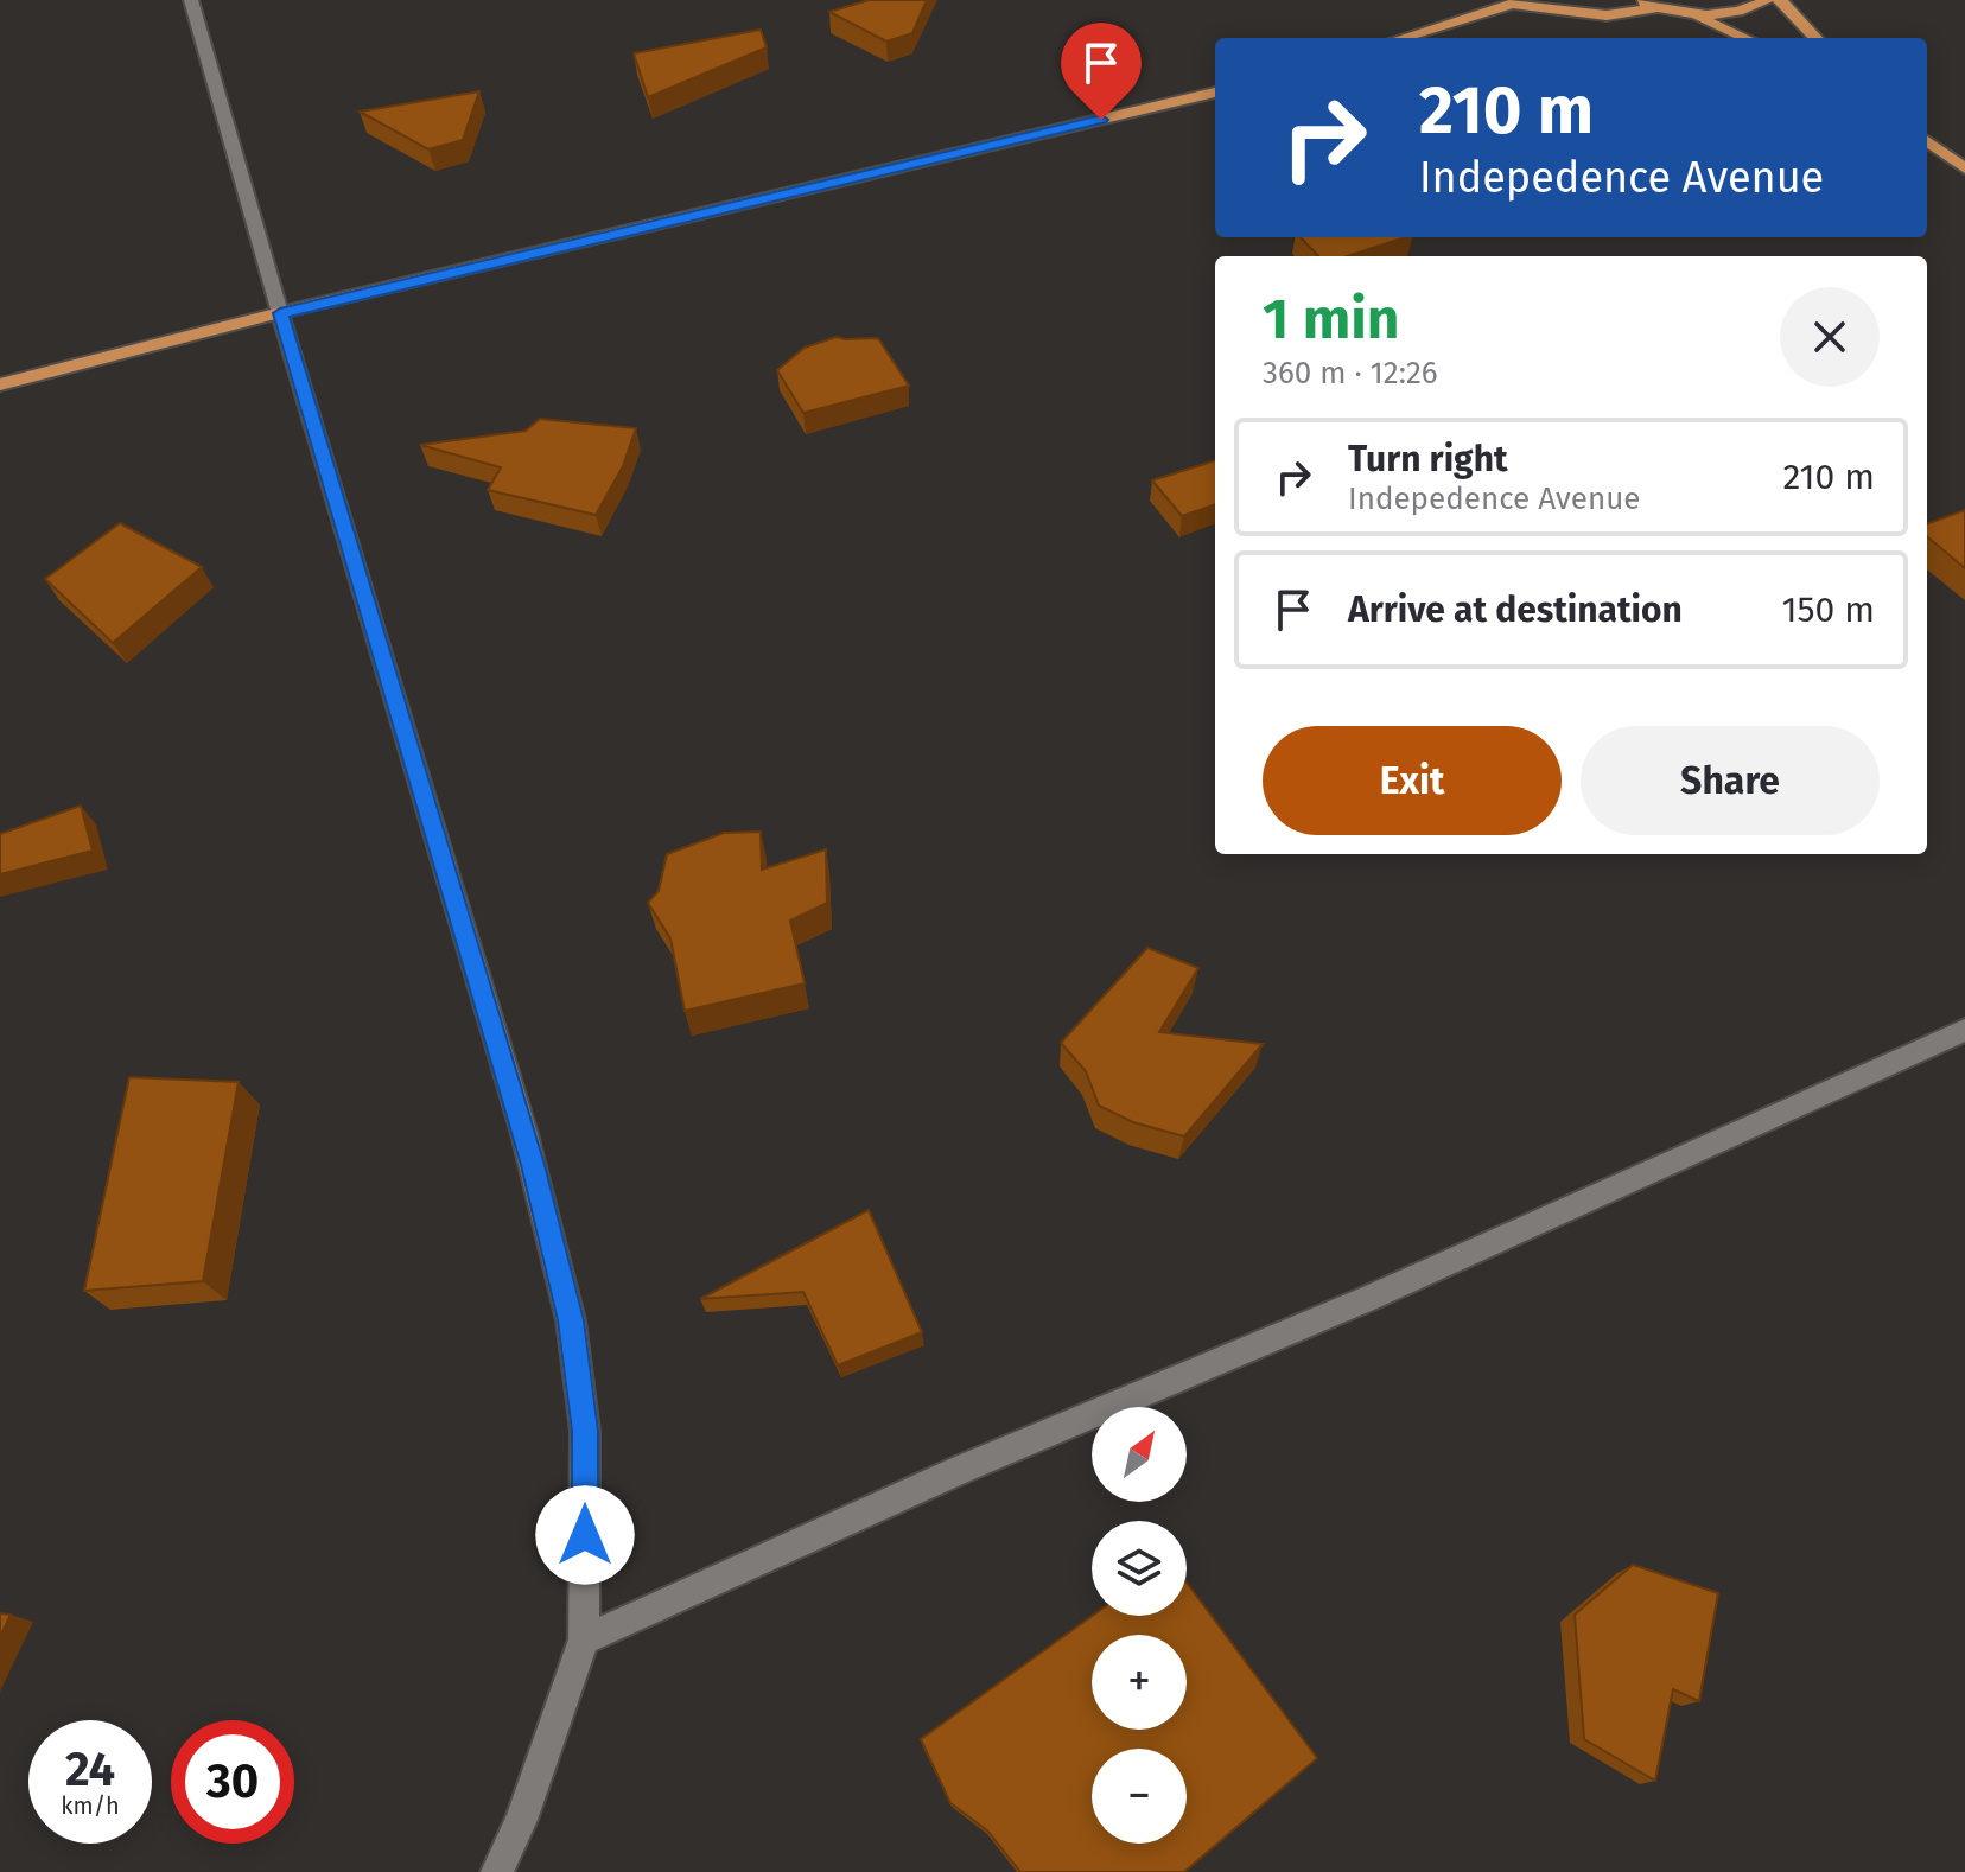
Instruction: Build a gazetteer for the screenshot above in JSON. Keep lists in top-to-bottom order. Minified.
{"north":"top right","page":{"turn":["210 m","Indepedence Avenue"],"heading":["1 min","360 m · 12:26"],"list":[{"name":"Turn right","note":"Indepedence Avenue","value":"210 m"},{"name":"Arrive at destination","value":"150 m"}],"buttons":["Exit","Share"],"map_buttons":["+","−"],"speed":"24 km/h","limit":"30"}}
